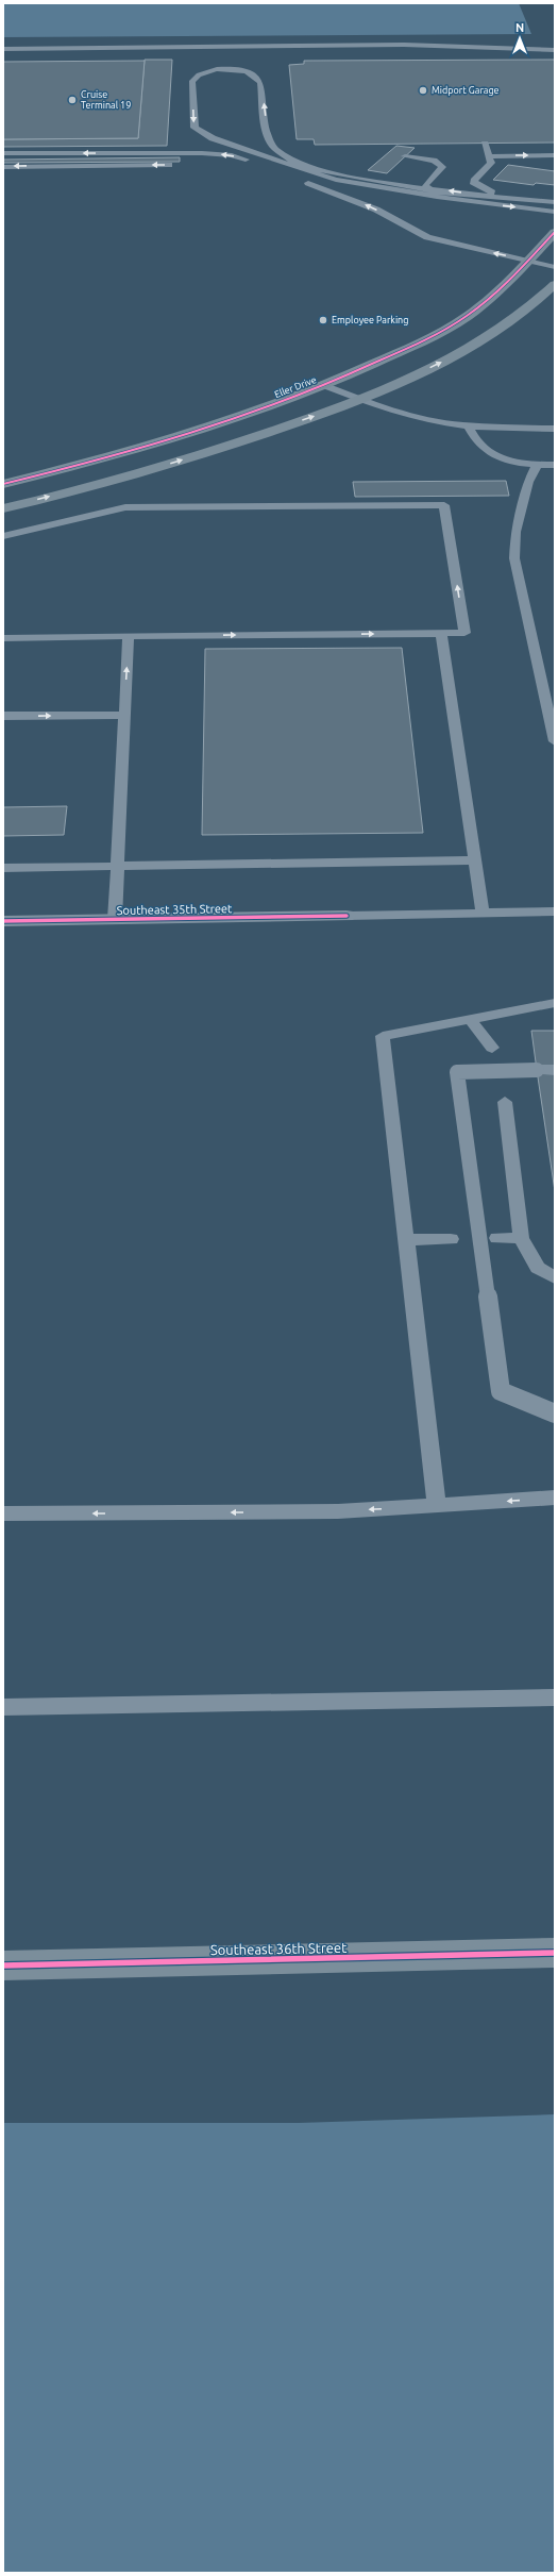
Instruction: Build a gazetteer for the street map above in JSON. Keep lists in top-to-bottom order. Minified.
{"streets":{"street":["Eller Drive","Southeast 35th Street","Southeast 36th Street"]},"places":["Midport Garage","Cruise Terminal 19","Employee Parking"],"north":"top"}
